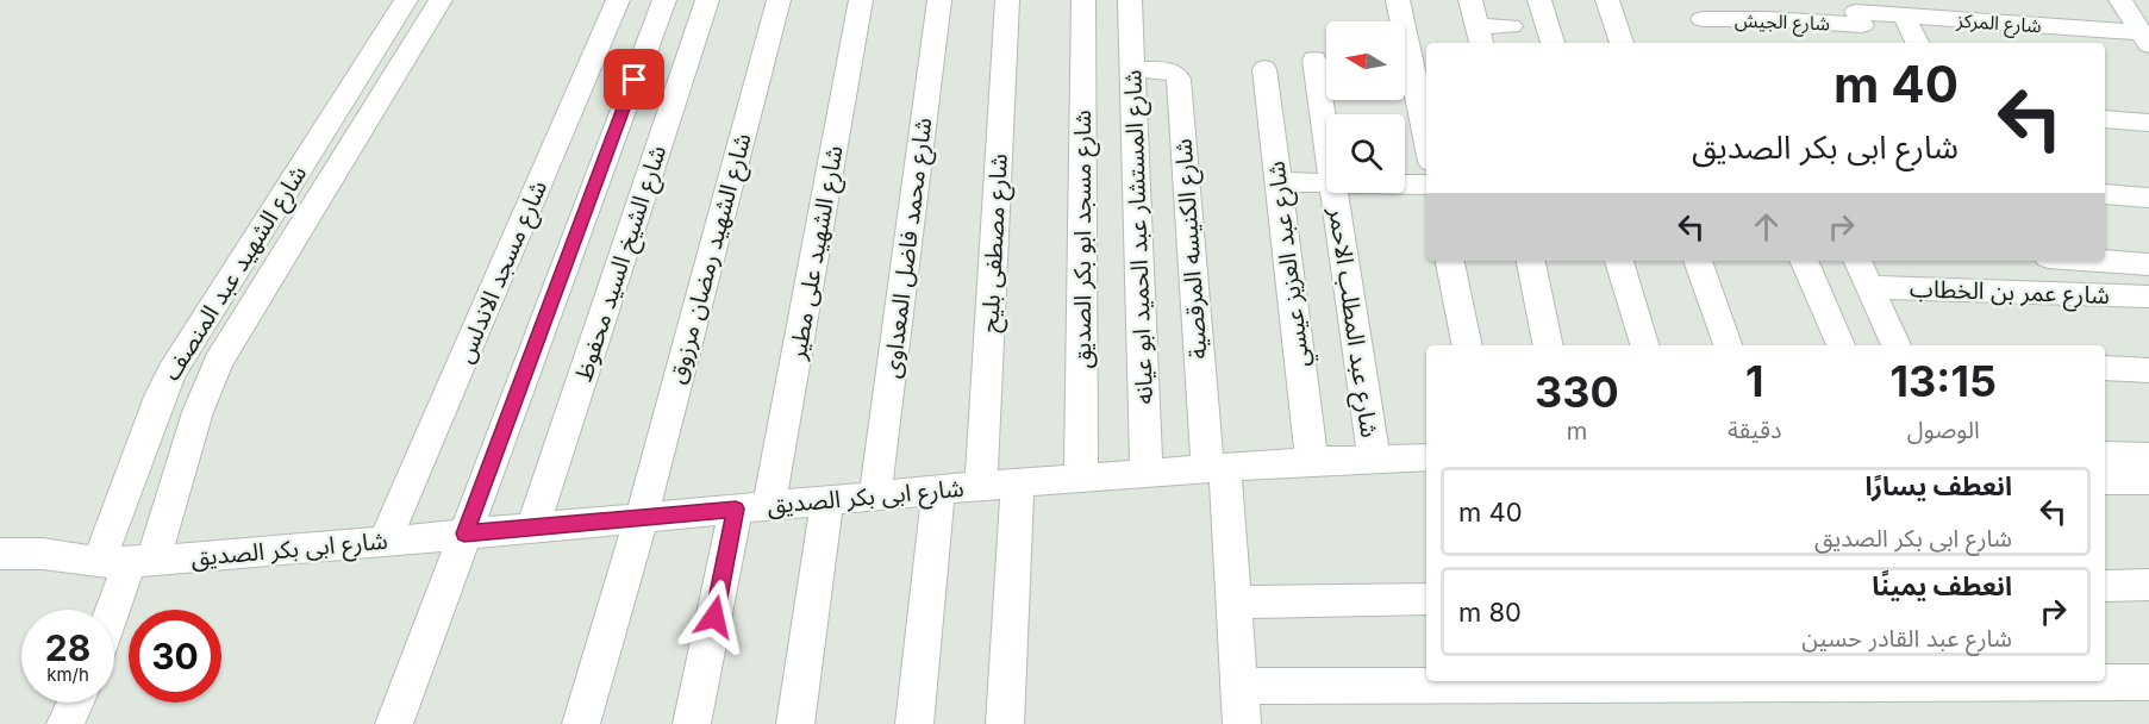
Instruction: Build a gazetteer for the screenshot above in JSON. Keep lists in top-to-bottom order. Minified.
{"streets":{"street":["شارع الجيش","شارع المركز","شارع المستشار عبد الحميد ابو عيانه","شارع مسجد ابو بكر الصديق","شارع مصطفى بليح","شارع محمد فاضل المعداوى","شارع الكنيسه المرقصية","شارع الشهيد على مطير","شارع الشهيد رمضان مرزوق","شارع الشيخ السيد محفوظ","شارع عبد العزيز عيسي","شارع مسجد الاندلس","شارع الشهيد عبد المنصف","شارع عمر بن الخطاب","شارع عبد المطلب الاحمر","شارع ابى بكر الصديق"]},"crossings":[["شارع الجيش","شارع المركز"],["شارع المستشار عبد الحميد ابو عيانه","شارع الكنيسه المرقصية"],["شارع المستشار عبد الحميد ابو عيانه","شارع ابى بكر الصديق"],["شارع مسجد ابو بكر الصديق","شارع ابى بكر الصديق"],["شارع مصطفى بليح","شارع ابى بكر الصديق"],["شارع محمد فاضل المعداوى","شارع ابى بكر الصديق"],["شارع الكنيسه المرقصية","شارع ابى بكر الصديق"],["شارع الشهيد على مطير","شارع ابى بكر الصديق"],["شارع الشهيد رمضان مرزوق","شارع ابى بكر الصديق"],["شارع الشيخ السيد محفوظ","شارع ابى بكر الصديق"],["شارع عبد العزيز عيسي","شارع ابى بكر الصديق"],["شارع مسجد الاندلس","شارع ابى بكر الصديق"],["شارع الشهيد عبد المنصف","شارع ابى بكر الصديق"],["شارع عبد المطلب الاحمر","شارع ابى بكر الصديق"]],"north":"left","page":{"turn":["40 m","شارع ابى بكر الصديق"],"eta":["13:15","الوصول","1","دقيقة","330","m"],"list":[{"name":"انعطف يسارًا","note":"شارع ابى بكر الصديق","value":"40 m"},{"name":"انعطف يمينًا","note":"شارع عبد القادر حسين","value":"80 m"}],"speed":"28 km/h","limit":"30"}}
